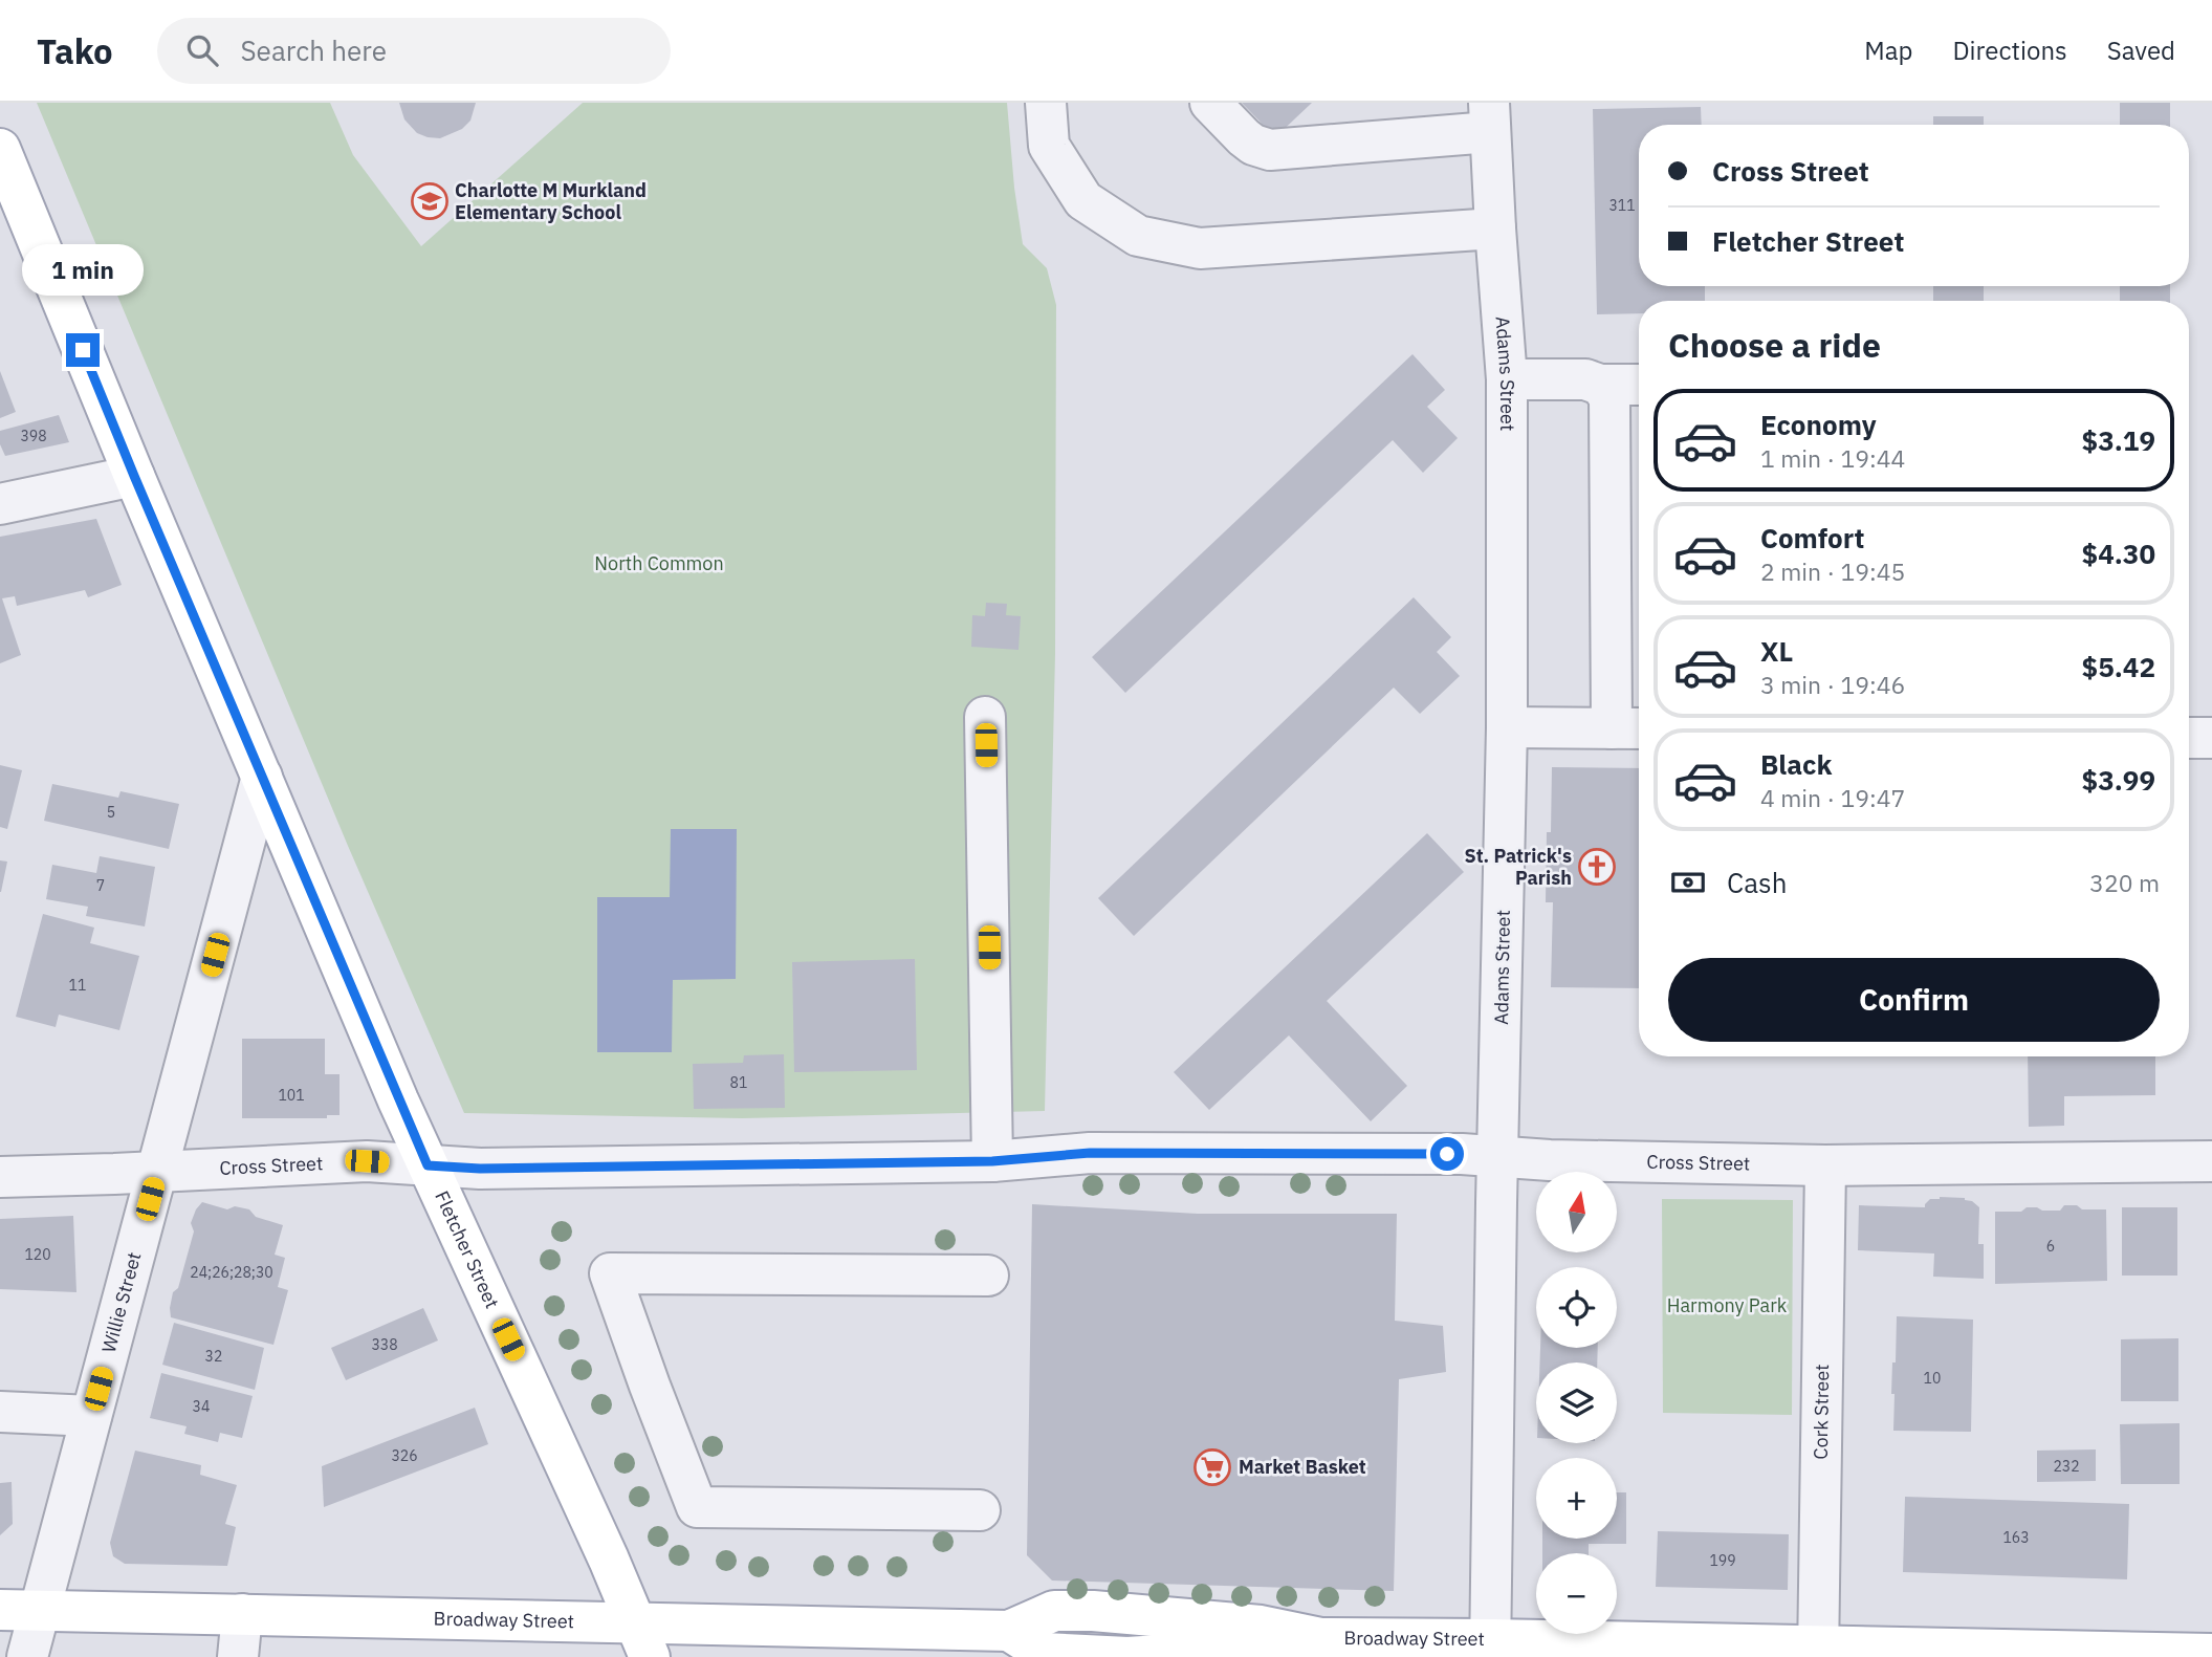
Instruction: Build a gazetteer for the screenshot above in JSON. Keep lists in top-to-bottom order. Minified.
{"streets":{"main road":["Fletcher Street","Broadway Street"],"street":["Adams Street","Cross Street","Willie Street","Cork Street"]},"crossings":[["Adams Street","Cross Street"],["Adams Street","Broadway Street"],["Cross Street","Fletcher Street"],["Cross Street","Willie Street"],["Cross Street","Cork Street"],["Fletcher Street","Willie Street"],["Fletcher Street","Broadway Street"],["Willie Street","Broadway Street"],["Cork Street","Broadway Street"]],"parks":["North Common","Harmony Park"],"places":{"school or university":["Charlotte M Murkland Elementary School"],"church":["St. Patrick's Parish"],"supermarket":["Market Basket"]},"house_numbers":["311","398","5","7","11","81","101","6","120","24;26;28;30","338","32","10","34","326","232","163","199"],"north":"top","page":{"header":"Tako","search":"Search here","nav":["Map","Directions","Saved"],"banner":["Cross Street","Fletcher Street"],"bubble":"1 min","heading":"Choose a ride","list":[{"name":"Economy","note":"1 min · 19:44","value":"$3.19"},{"name":"Comfort","note":"2 min · 19:45","value":"$4.30"},{"name":"XL","note":"3 min · 19:46","value":"$5.42"},{"name":"Black","note":"4 min · 19:47","value":"$3.99"}],"pay":["Cash","320 m"],"buttons":"Confirm","map_buttons":["+","−"]}}
